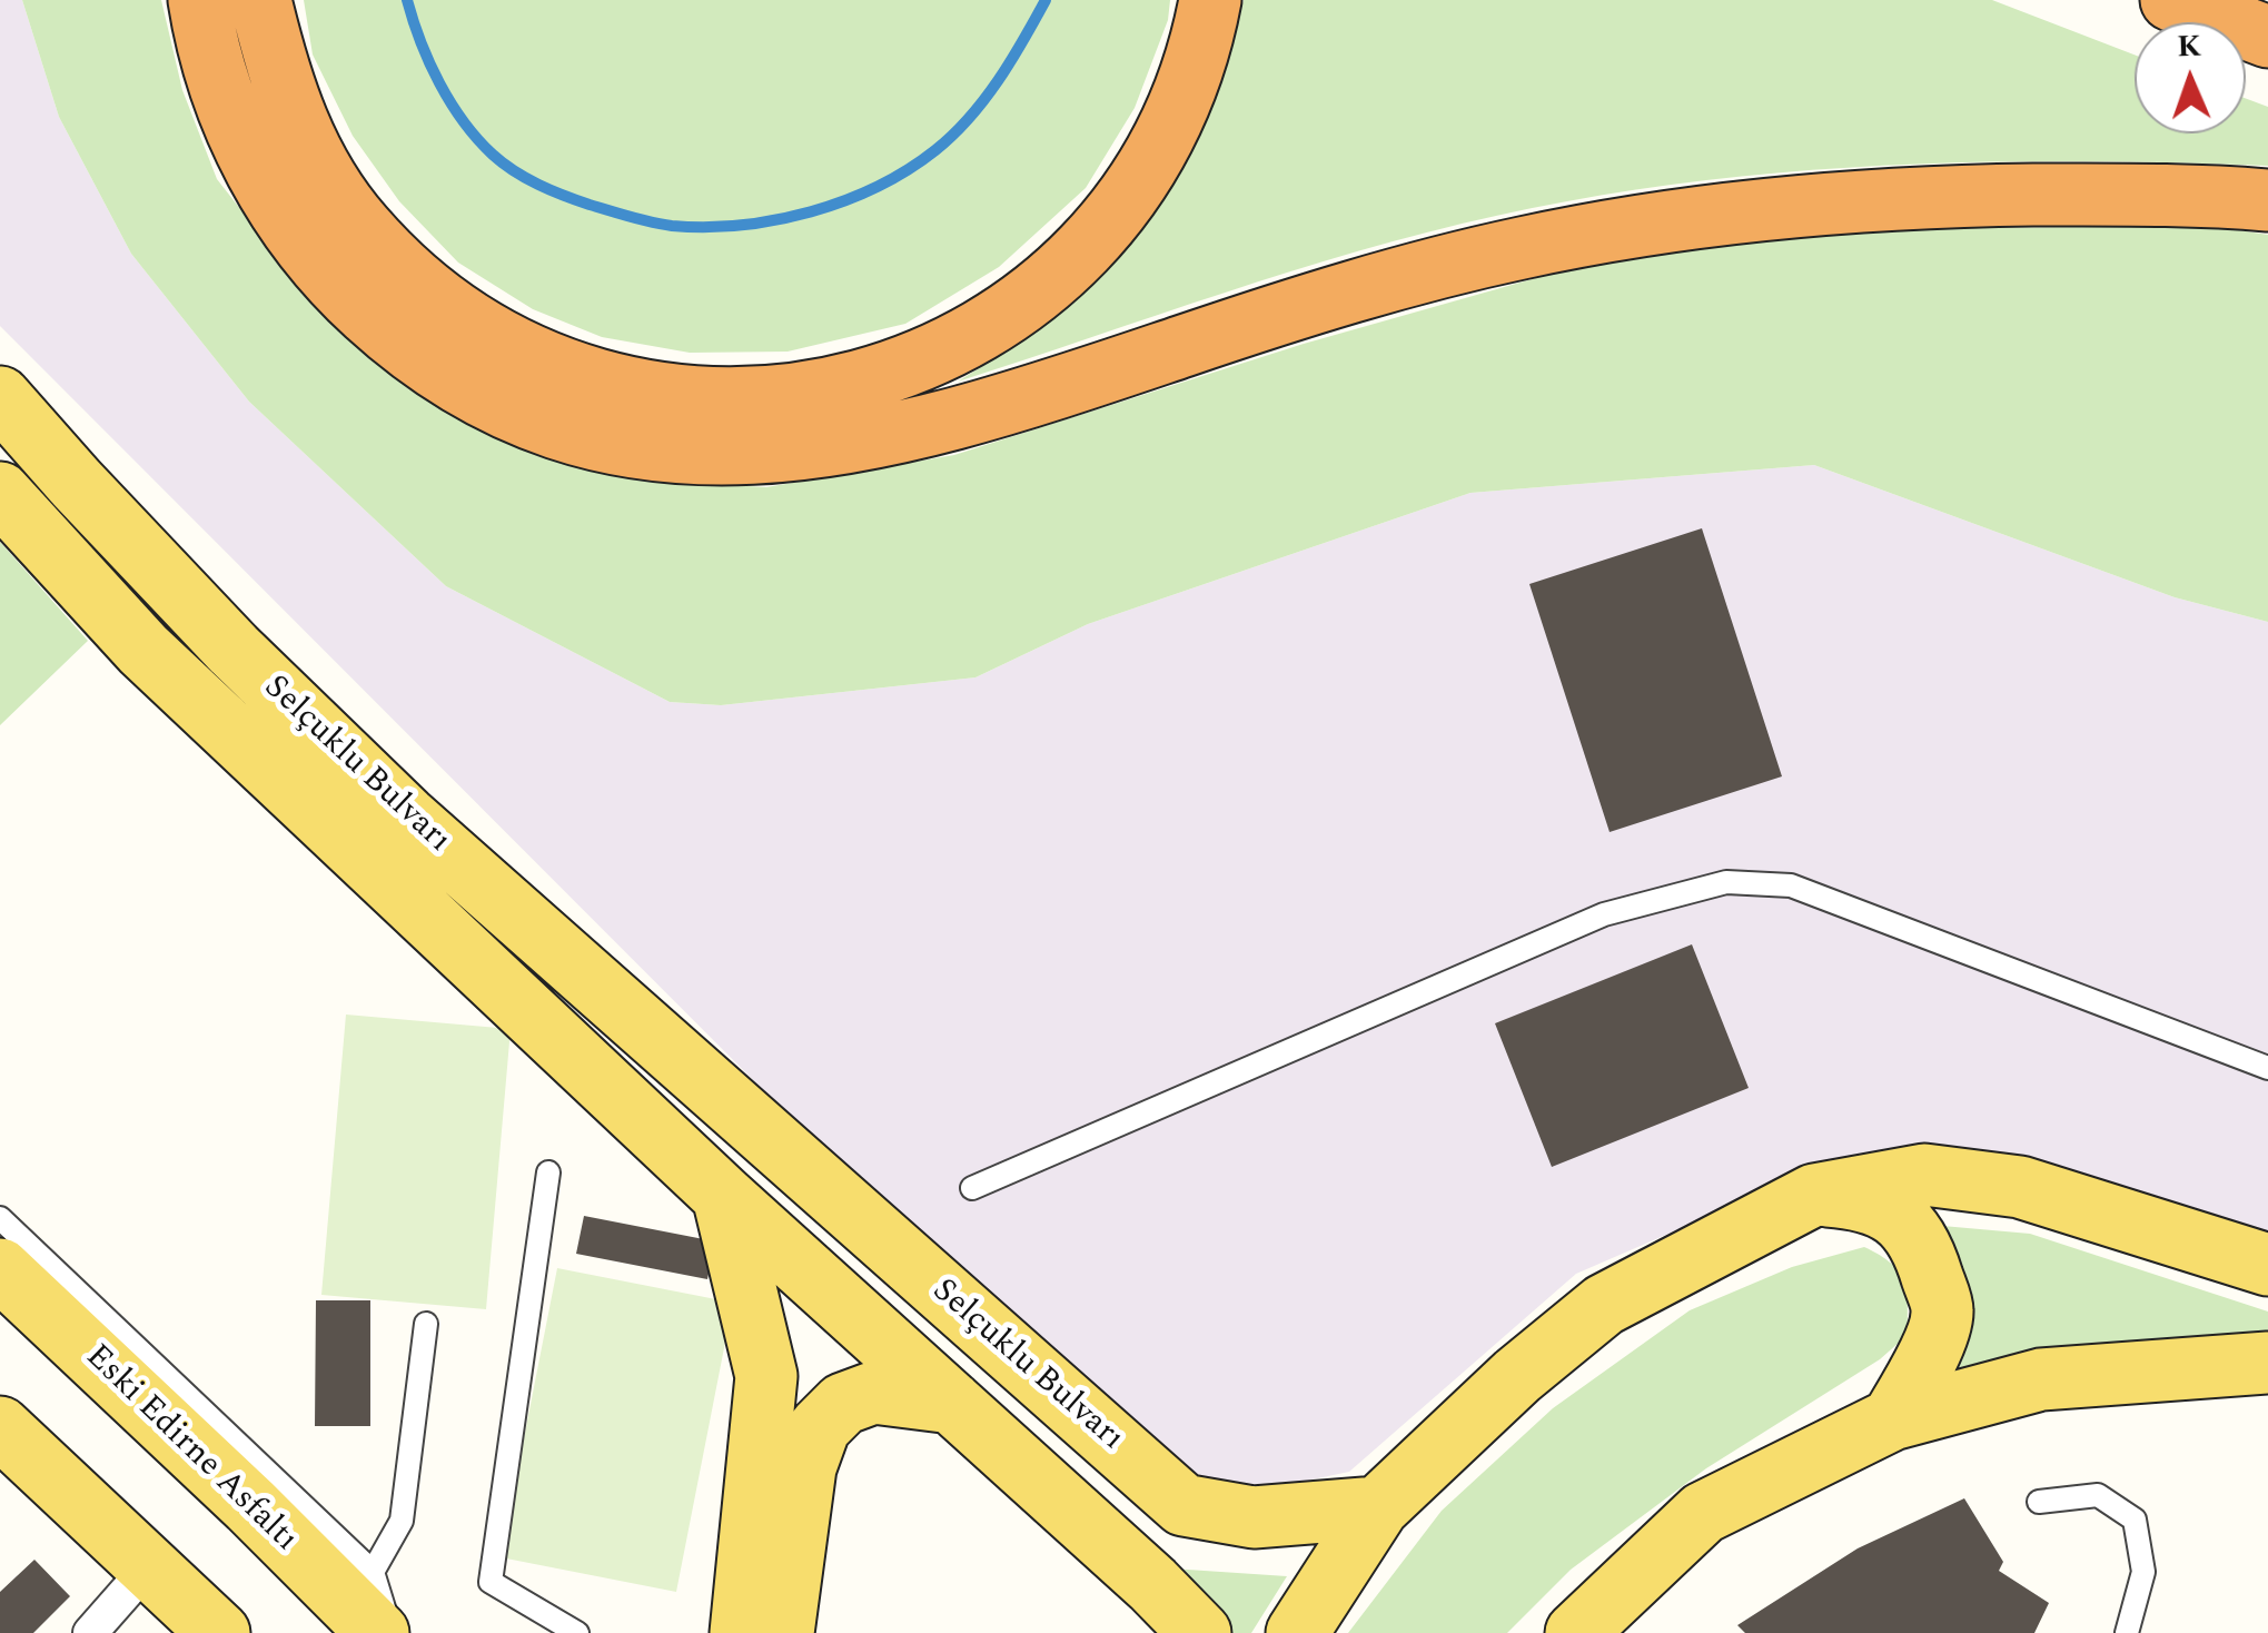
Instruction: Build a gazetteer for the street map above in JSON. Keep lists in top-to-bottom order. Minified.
{"streets":{"main road":["Selçuklu Bulvarı","Eski Edirne Asfaltı"]},"north":"top"}
